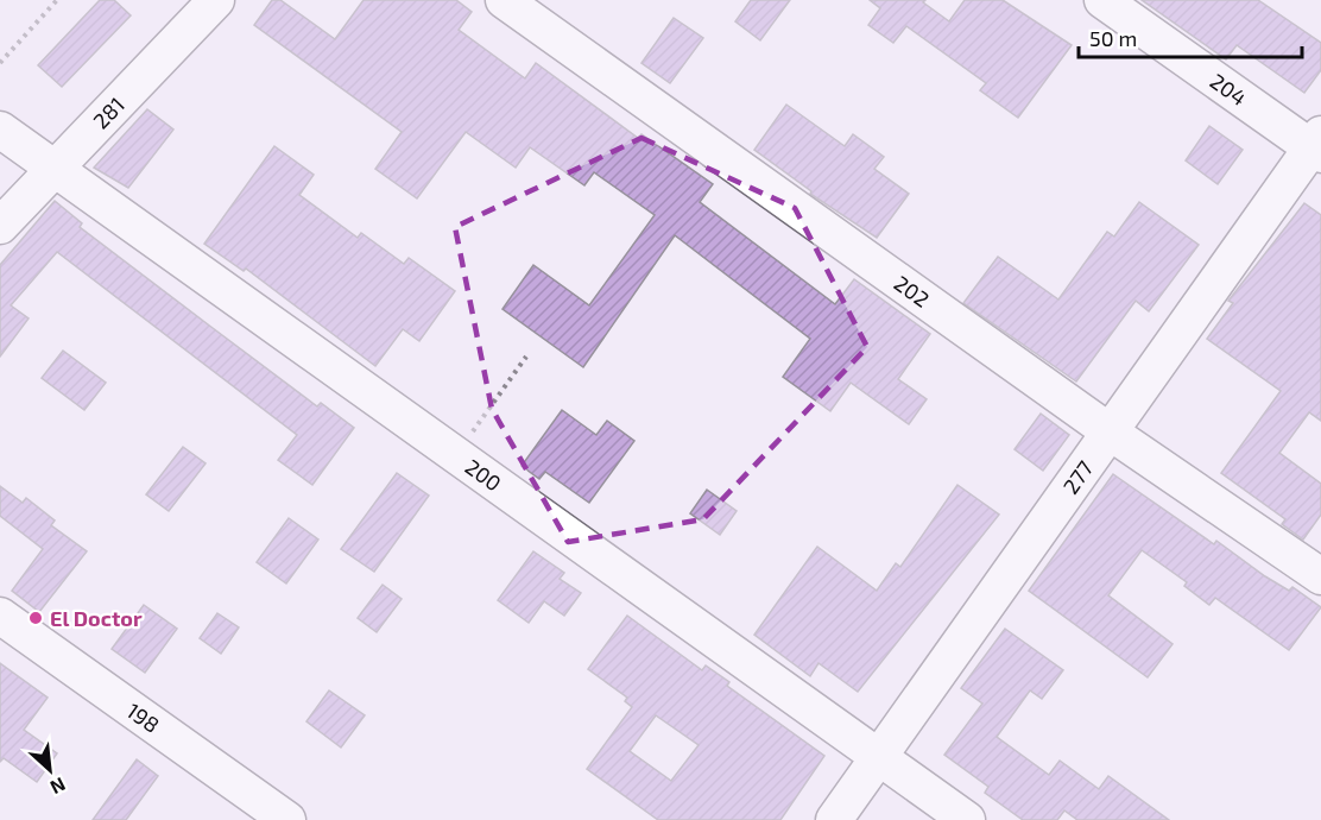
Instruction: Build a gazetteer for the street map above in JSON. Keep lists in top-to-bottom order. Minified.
{"streets":{"street":["204","281","202","200","277","198"]},"crossings":[["204","277"],["281","200"],["202","277"],["200","277"]],"places":["El Doctor"],"scale_bar":"50 m","north":"bottom right"}
